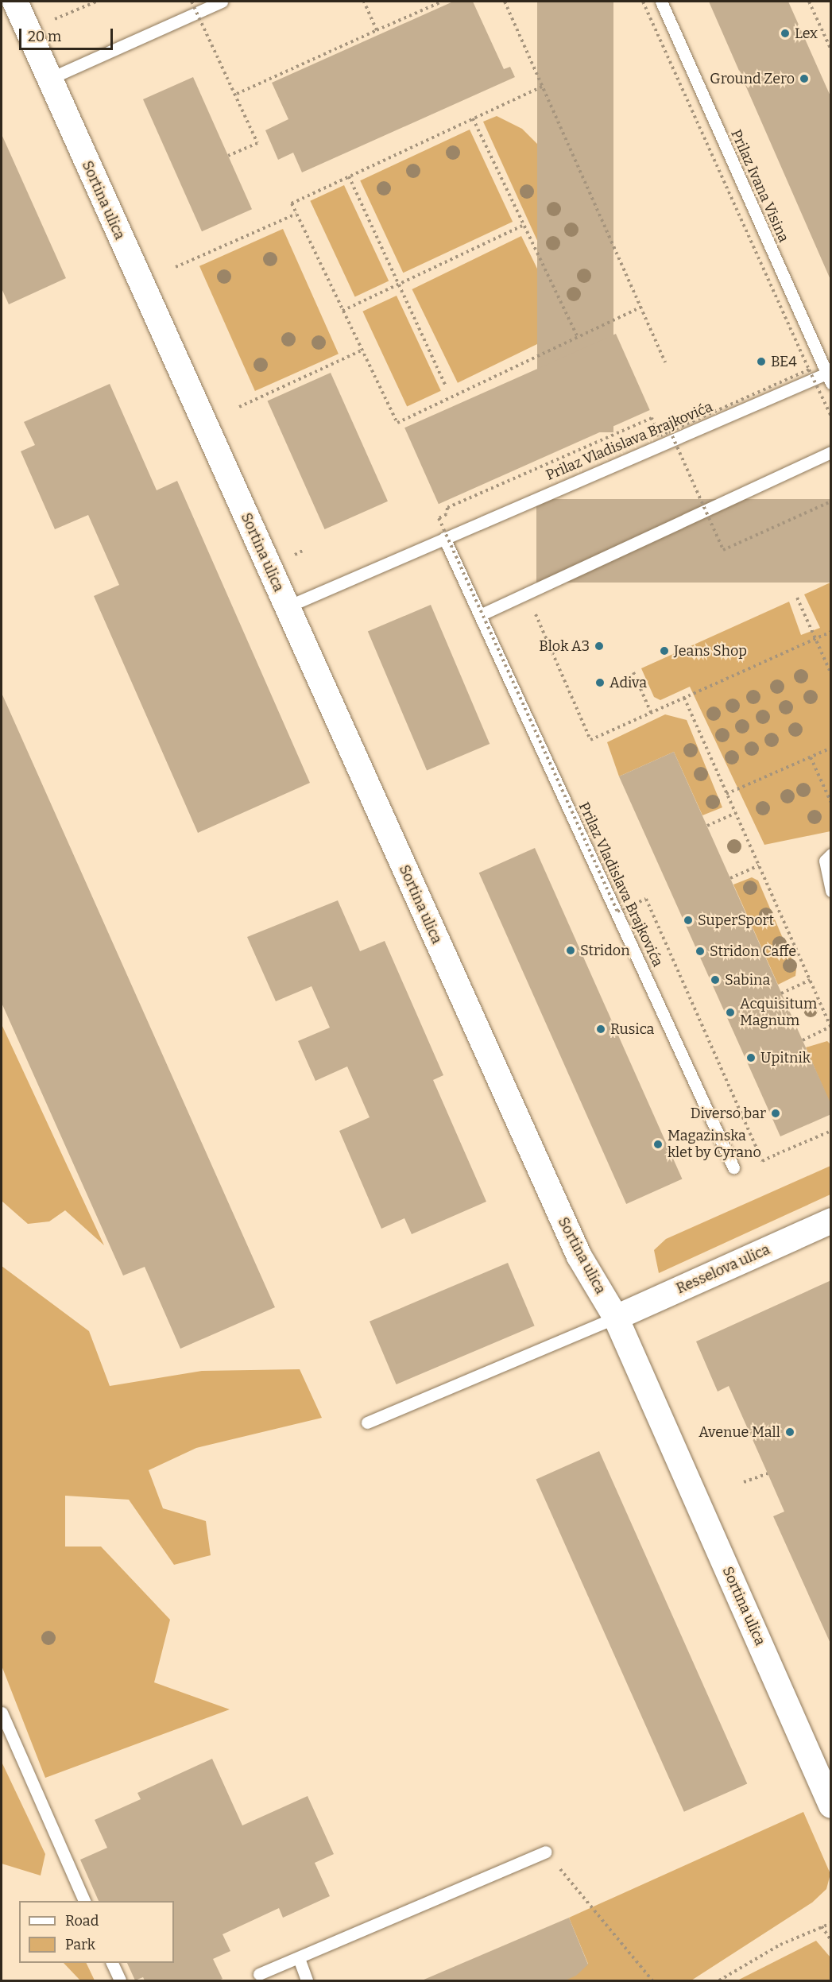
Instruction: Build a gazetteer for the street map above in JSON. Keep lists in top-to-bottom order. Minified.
{"streets":{"street":["Sortina ulica","Resselova ulica"],"lane":["Prilaz Ivana Visina","Prilaz Vladislava Brajkovića"]},"crossings":[["Prilaz Ivana Visina","Prilaz Vladislava Brajkovića"],["Sortina ulica","Prilaz Vladislava Brajkovića"],["Sortina ulica","Resselova ulica"]],"places":["Lex","Ground Zero","BE4","Blok A3","Jeans Shop","Adiva","SuperSport","Stridon","Stridon Caffe","Sabina","Acquisitum Magnum","Rusica","Upitnik","Diverso bar","Magazinska klet by Cyrano","Avenue Mall"],"legend":["Road","Park"],"scale_bar":"20 m"}
